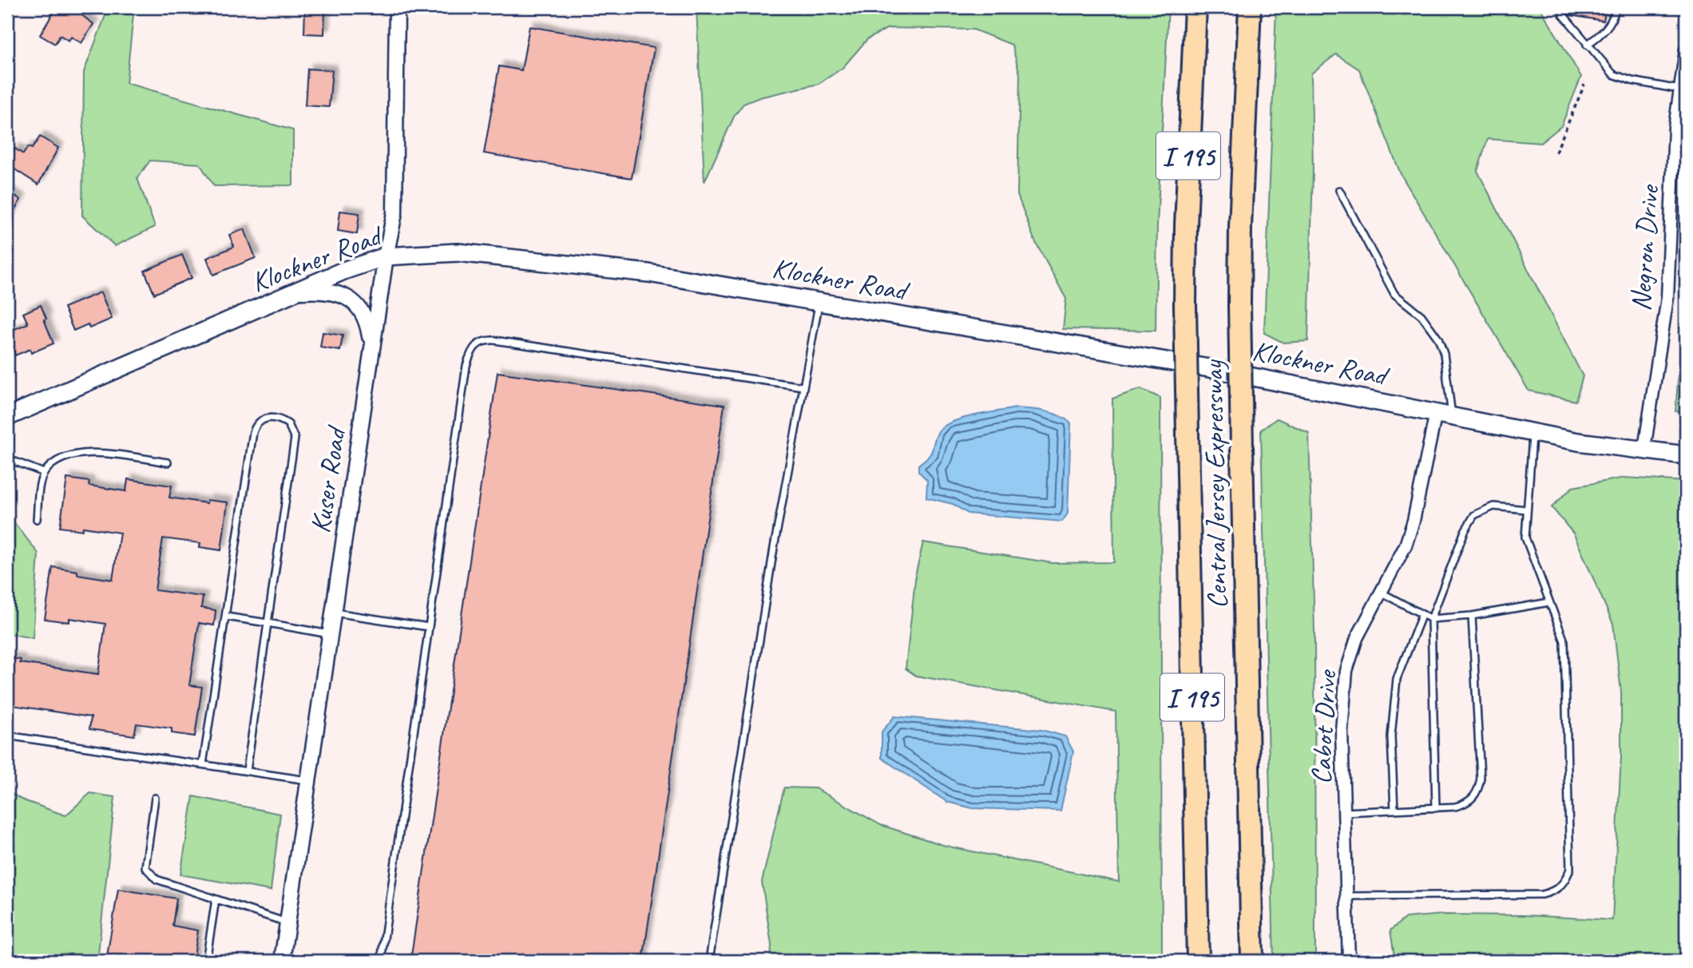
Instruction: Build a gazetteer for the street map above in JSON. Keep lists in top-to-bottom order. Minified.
{"streets":{"highway":["I 195","Central Jersey Expressway"],"main road":["Klockner Road"],"street":["Negron Drive","Kuser Road","Cabot Drive"]},"crossings":[["Negron Drive","Klockner Road"],["Klockner Road","Kuser Road"],["Klockner Road","Cabot Drive"]]}
